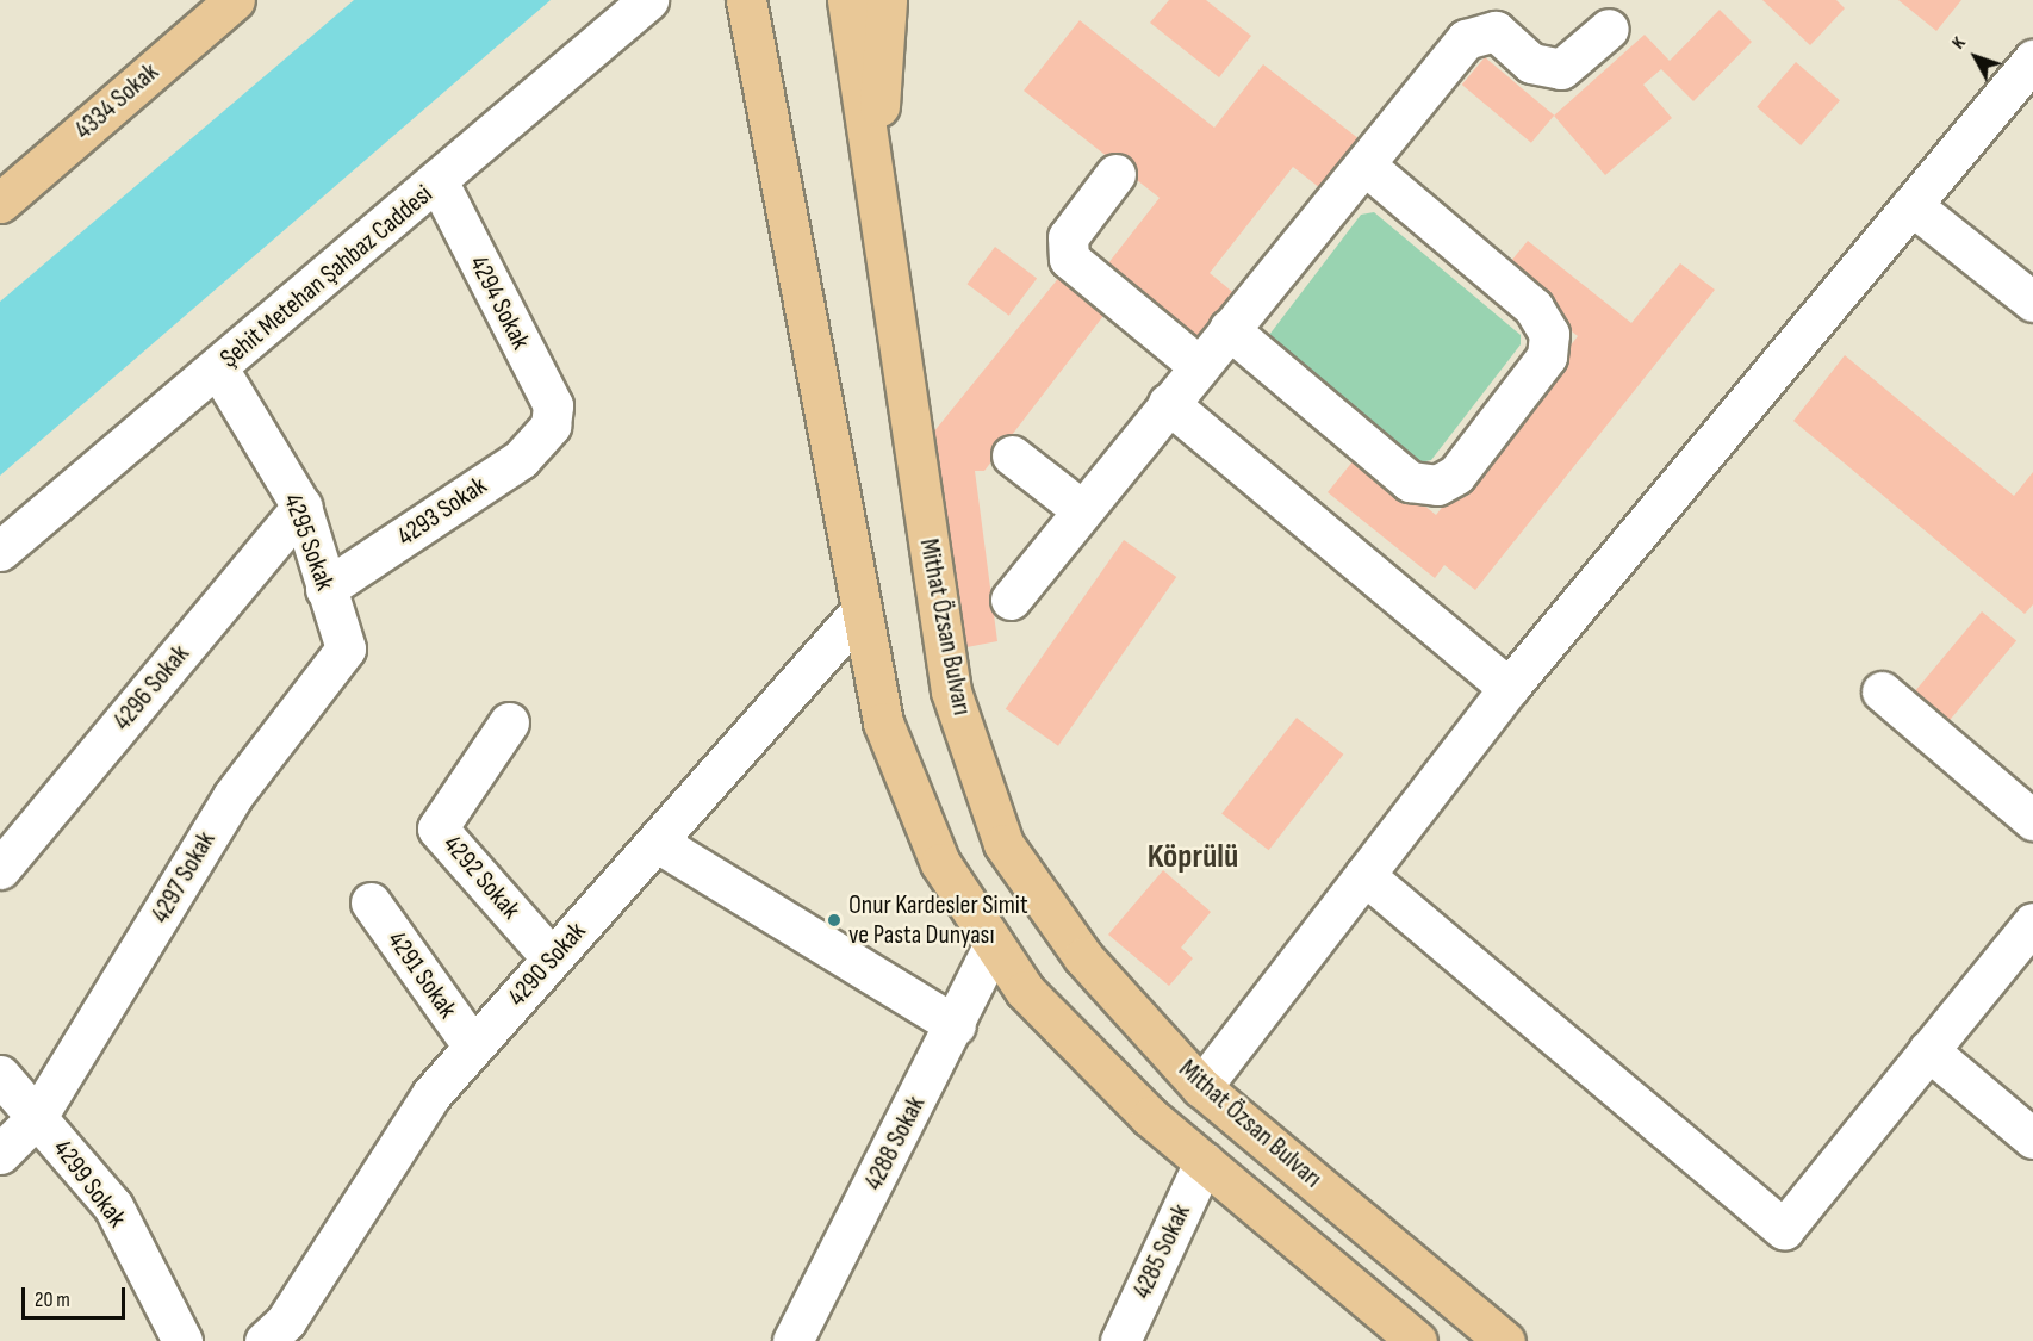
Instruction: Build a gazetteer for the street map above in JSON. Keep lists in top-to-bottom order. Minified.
{"streets":{"main road":["4334 Sokak","Mithat Özsan Bulvarı"],"street":["Şehit Metehan Şahbaz Caddesi","4294 Sokak","4293 Sokak","4295 Sokak","4296 Sokak","4297 Sokak","4292 Sokak","4290 Sokak","4291 Sokak","4288 Sokak","4299 Sokak","4285 Sokak"]},"crossings":[["Şehit Metehan Şahbaz Caddesi","4294 Sokak"],["Şehit Metehan Şahbaz Caddesi","4295 Sokak"],["4294 Sokak","4293 Sokak"],["4293 Sokak","4295 Sokak"],["4295 Sokak","4296 Sokak"],["4295 Sokak","4297 Sokak"],["4297 Sokak","4299 Sokak"],["4292 Sokak","4290 Sokak"],["4290 Sokak","4291 Sokak"]],"districts":["Köprülü"],"places":["Onur Kardesler Simit ve Pasta Dunyası"],"scale_bar":"20 m","north":"top left"}
